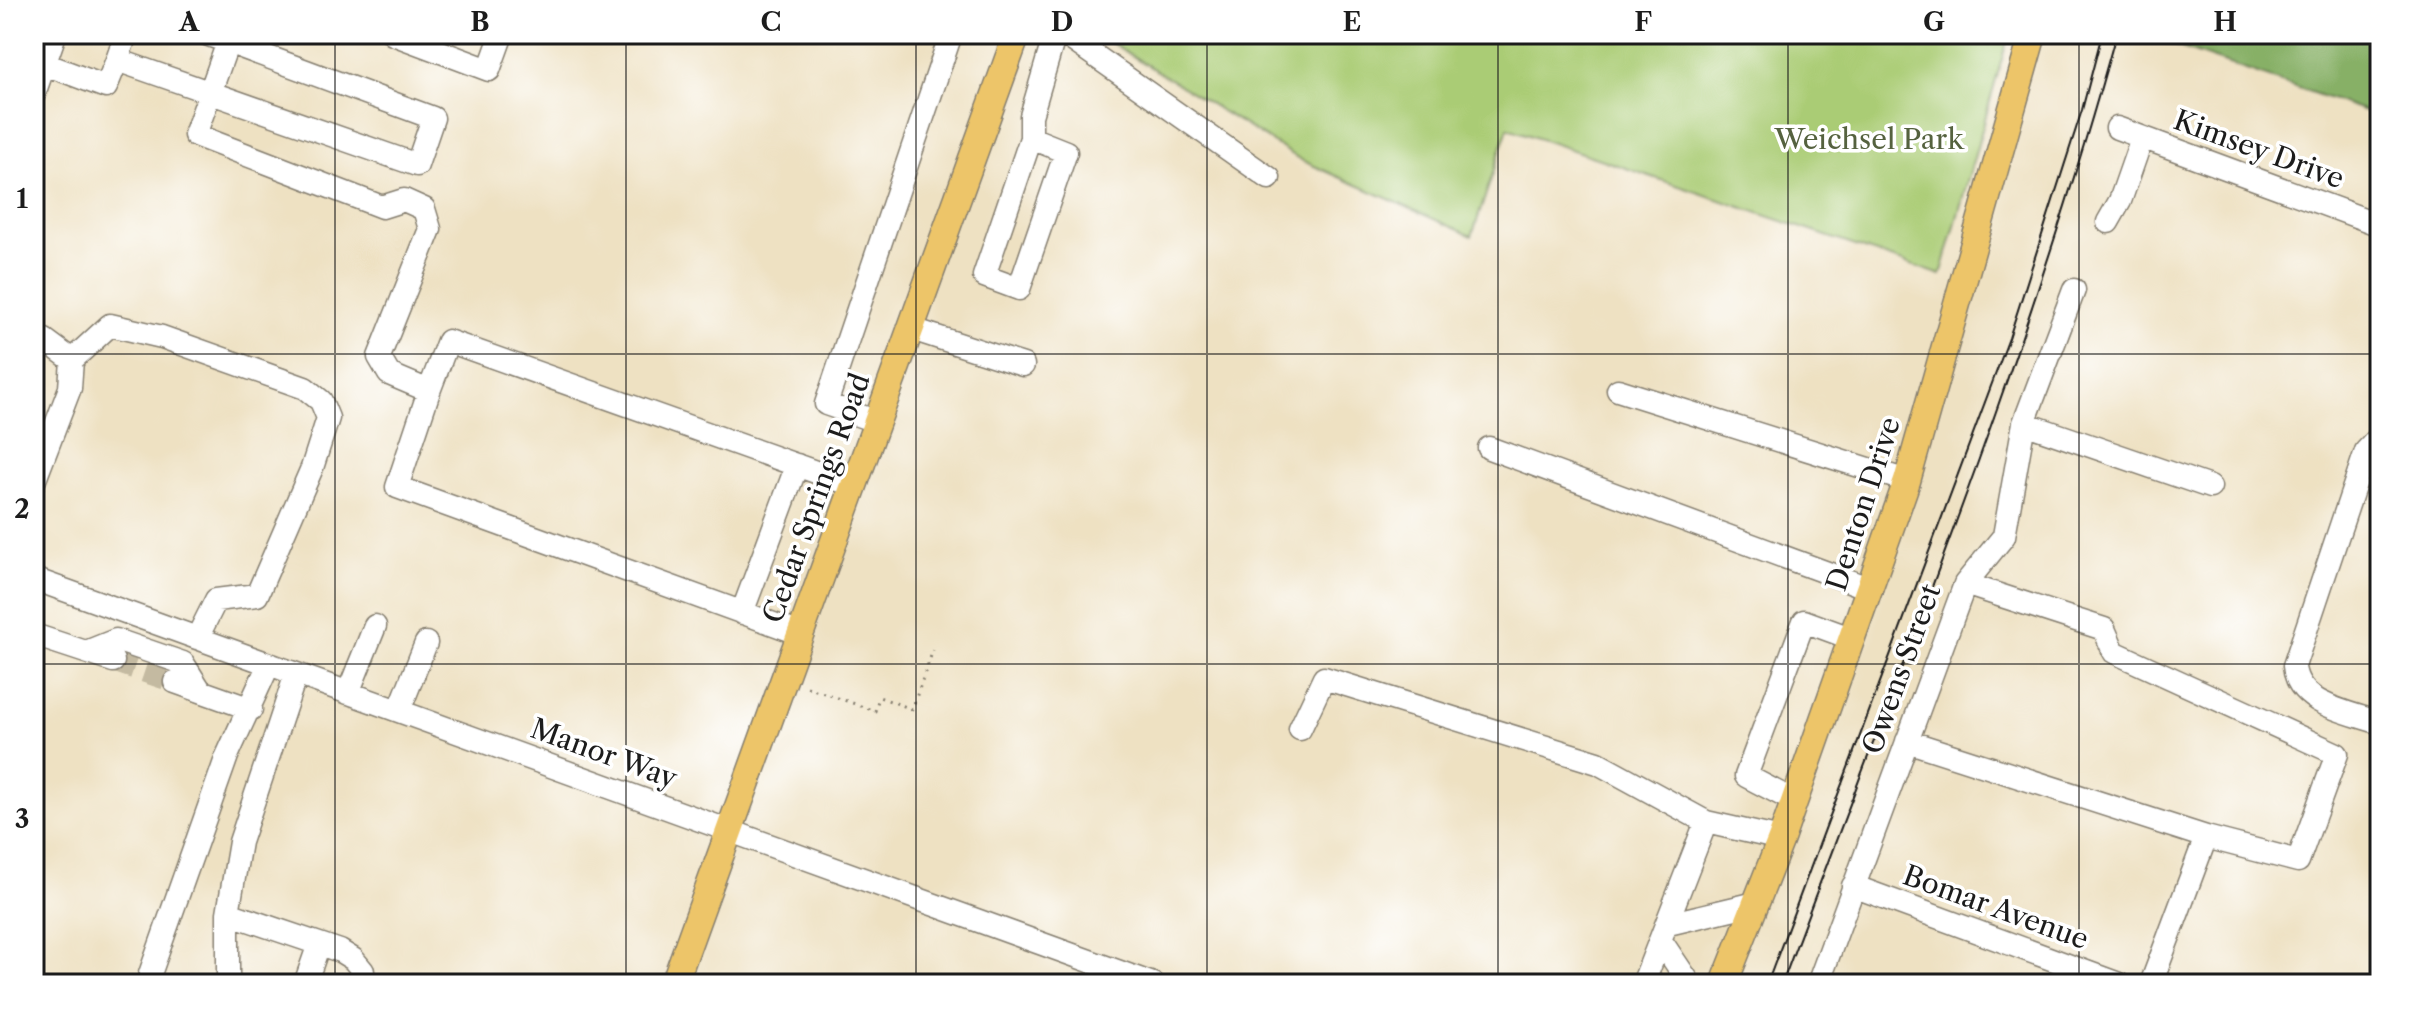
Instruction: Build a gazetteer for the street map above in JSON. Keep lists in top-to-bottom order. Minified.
{"streets":{"main road":["Cedar Springs Road","Denton Drive"],"street":["Kimsey Drive","Owens Street","Manor Way","Bomar Avenue"]},"crossings":[["Cedar Springs Road","Manor Way"],["Owens Street","Bomar Avenue"]],"parks":["Weichsel Park"],"grid":{"columns":["A","B","C","D","E","F","G","H"],"rows":["1","2","3"]}}
